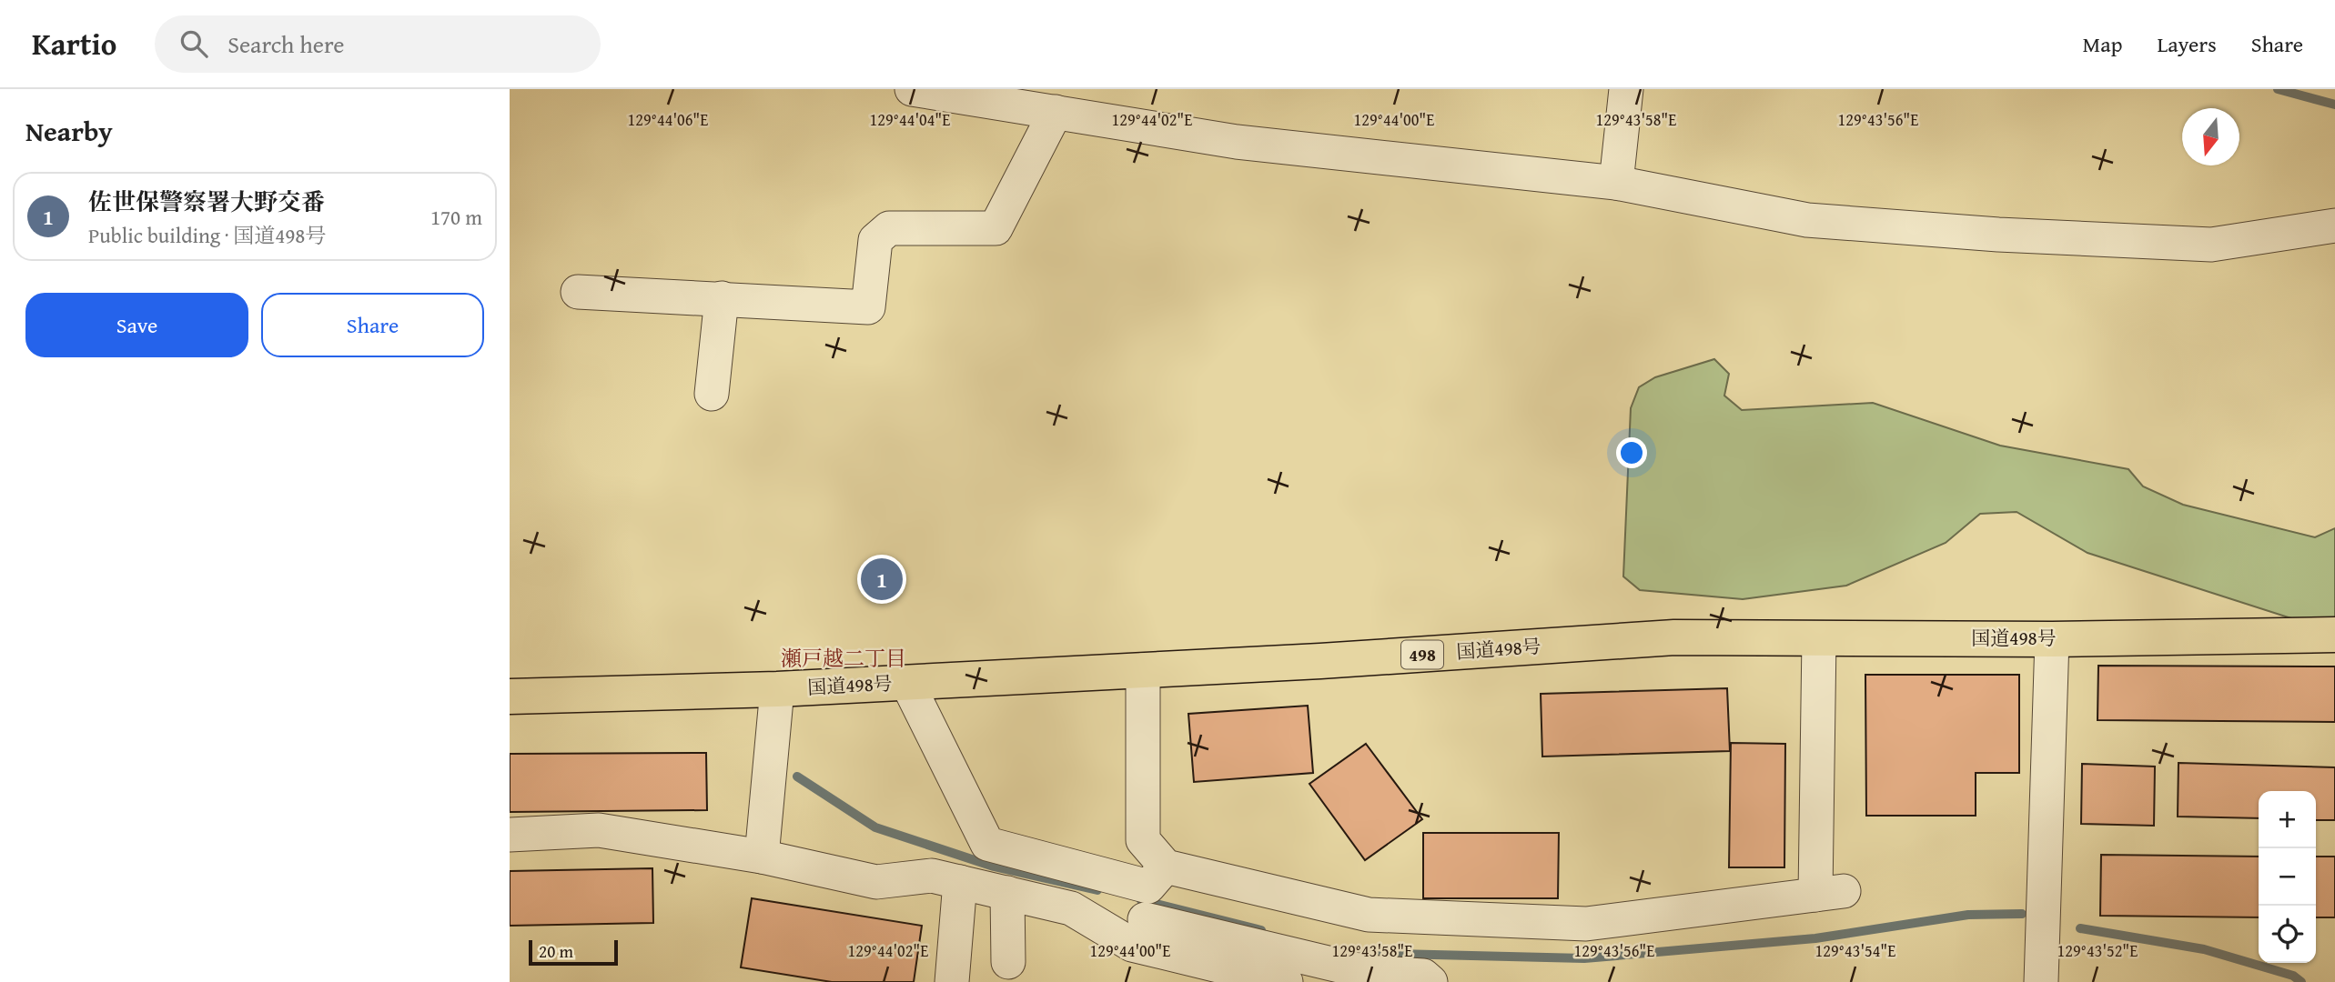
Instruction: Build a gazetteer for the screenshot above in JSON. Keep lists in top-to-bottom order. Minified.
{"streets":{"highway":["国道498号","498"]},"districts":["瀬戸越二丁目"],"scale_bar":"20 m","north":"bottom","page":{"header":"Kartio","search":"Search here","nav":["Map","Layers","Share"],"heading":"Nearby","list":[{"mark":"1","name":"佐世保警察署大野交番","note":"Public building · 国道498号","value":"170 m"}],"buttons":["Save","Share"],"pins":"1","map_buttons":["+","−"],"scale":"20 m"},"coordinates":["129°44'06\"E","129°44'04\"E","129°44'02\"E","129°44'00\"E","129°43'58\"E","129°43'56\"E","129°43'54\"E","129°43'52\"E"]}
